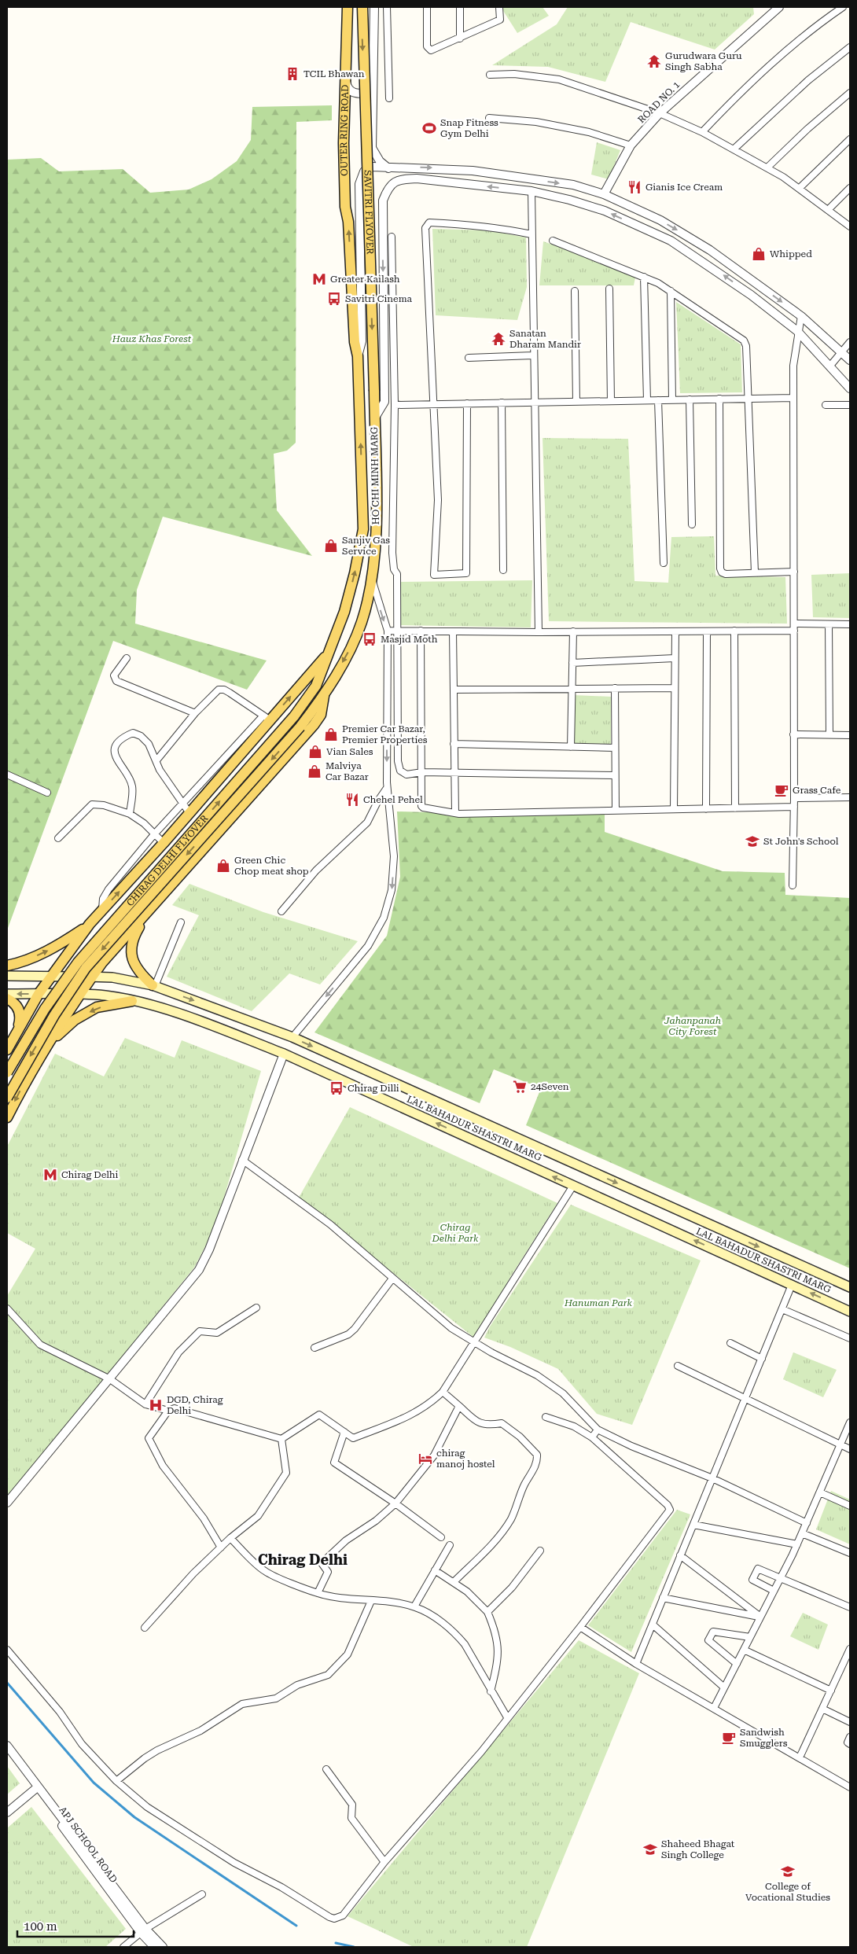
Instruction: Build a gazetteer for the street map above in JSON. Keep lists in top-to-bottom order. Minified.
{"streets":{"main road":["OUTER RING ROAD","SAVITRI FLYOVER","HO CHI MINH MARG","CHIRAG DELHI FLYOVER","LAL BAHADUR SHASTRI MARG"],"street":["ROAD NO. 1","APJ SCHOOL ROAD"]},"crossings":[["OUTER RING ROAD","HO CHI MINH MARG"],["SAVITRI FLYOVER","HO CHI MINH MARG"],["HO CHI MINH MARG","CHIRAG DELHI FLYOVER"]],"one_way":["SAVITRI FLYOVER"],"districts":["Chirag Delhi"],"parks":["Hauz Khas Forest","Jahanpanah City Forest","Chirag Delhi Park","Hanuman Park"],"places":{"temple":["Gurudwara Guru Singh Sabha","Sanatan Dharam Mandir"],"building":["TCIL Bhawan"],"sports":["Snap Fitness Gym Delhi"],"restaurant":["Gianis Ice Cream","Chehel Pehel"],"shop":["Whipped","Sanjiv Gas Service","Premier Car Bazar, Premier Properties","Vian Sales","Malviya Car Bazar","Green Chic Chop meat shop"],"metro station":["Greater Kailash","Chirag Delhi"],"bus stop":["Savitri Cinema","Masjid Moth","Chirag Dilli"],"cafe":["Grass Cafe","Sandwish Smugglers"],"school or university":["St John's School","Shaheed Bhagat Singh College","College of Vocational Studies"],"supermarket":["24Seven"],"hospital":["DGD, Chirag Delhi"],"hotel":["chirag manoj hostel"]},"scale_bar":"100 m"}
